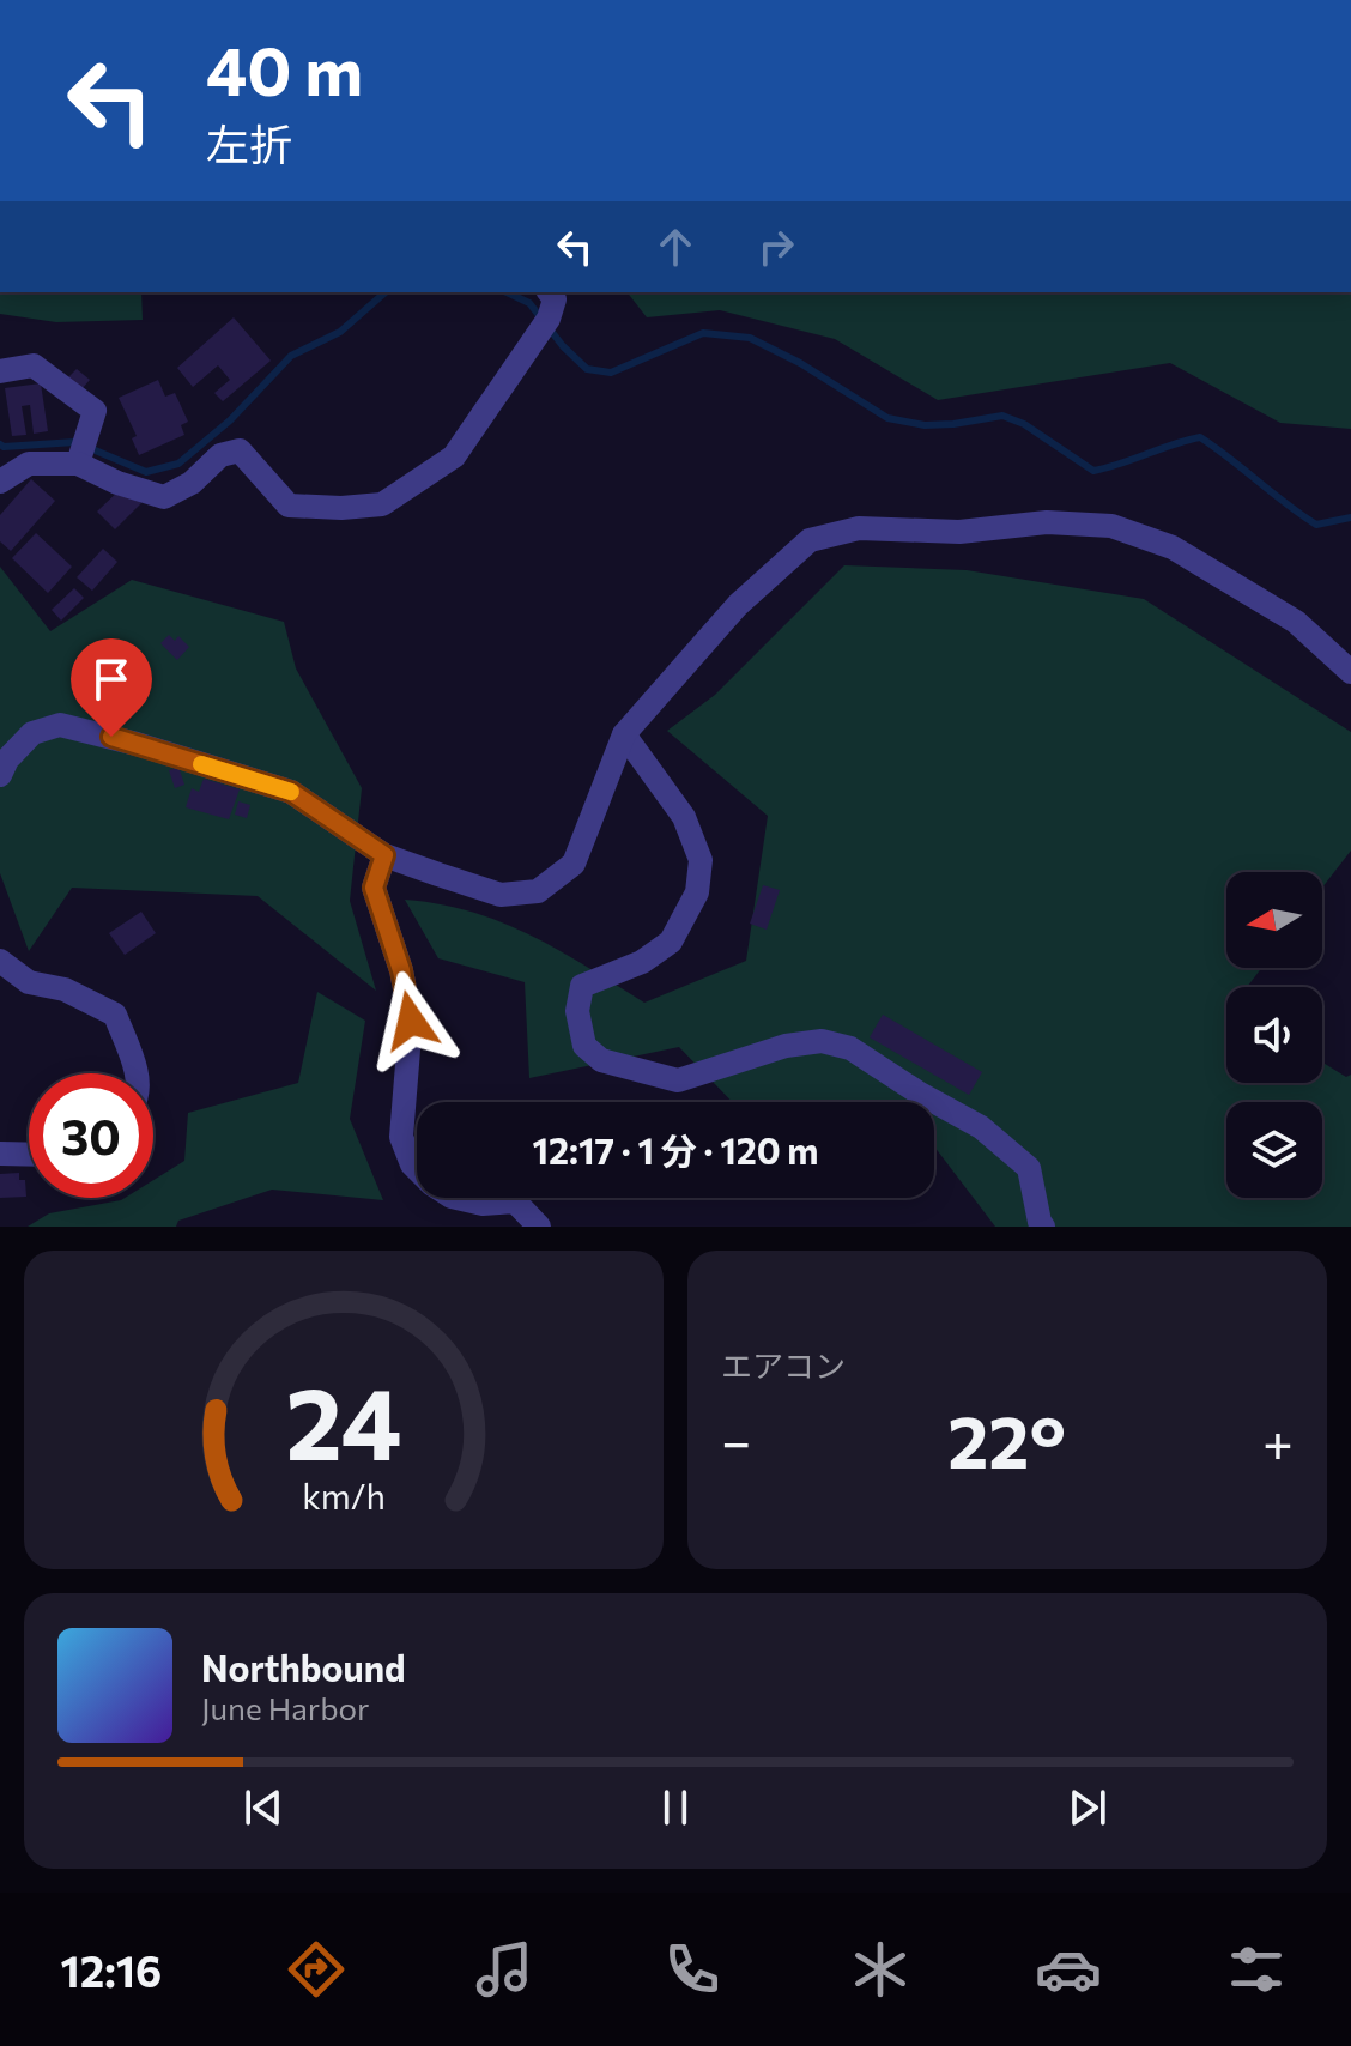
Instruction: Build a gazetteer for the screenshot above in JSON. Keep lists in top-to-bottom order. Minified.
{"north":"left","page":{"turn":["40 m","左折"],"limit":"30","trip":"12:17 · 1 分 · 120 m","tile":"エアコン","heat":["−","22°","+"],"song":["Northbound","June Harbor"],"tabs":"12:16","gauge":["24","km/h"]}}
